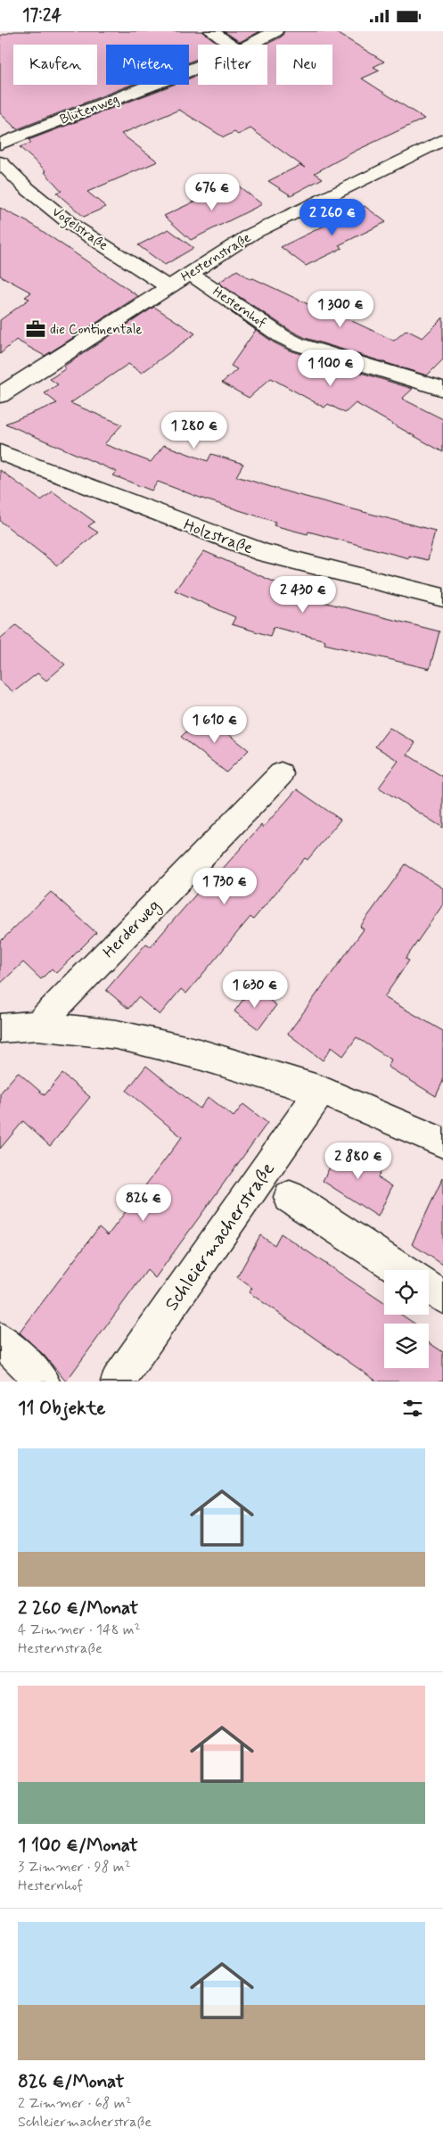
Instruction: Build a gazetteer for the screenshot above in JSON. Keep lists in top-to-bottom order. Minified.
{"streets":{"street":["Blütenweg","Vogelstraße","Hesternstraße","Hesternhof","Holzstraße","Herderweg","Schleiermacherstraße"]},"crossings":[["Vogelstraße","Hesternstraße"],["Hesternstraße","Hesternhof"]],"places":{"office":["die Continentale"]},"page":{"status":"17:24","chip":["Kaufen","Mieten","Filter","Neu"],"price":["676 €","2 260 €","1 300 €","1 100 €","1 280 €","2 430 €","1 610 €","1 730 €","1 630 €","2 880 €","826 €"],"heading":"11 Objekte","list":[{"name":"2 260 €/Monat","note":"4 Zimmer · 148 m² · Hesternstraße"},{"name":"1 100 €/Monat","note":"3 Zimmer · 98 m² · Hesternhof"},{"name":"826 €/Monat","note":"2 Zimmer · 68 m² · Schleiermacherstraße"}]}}
